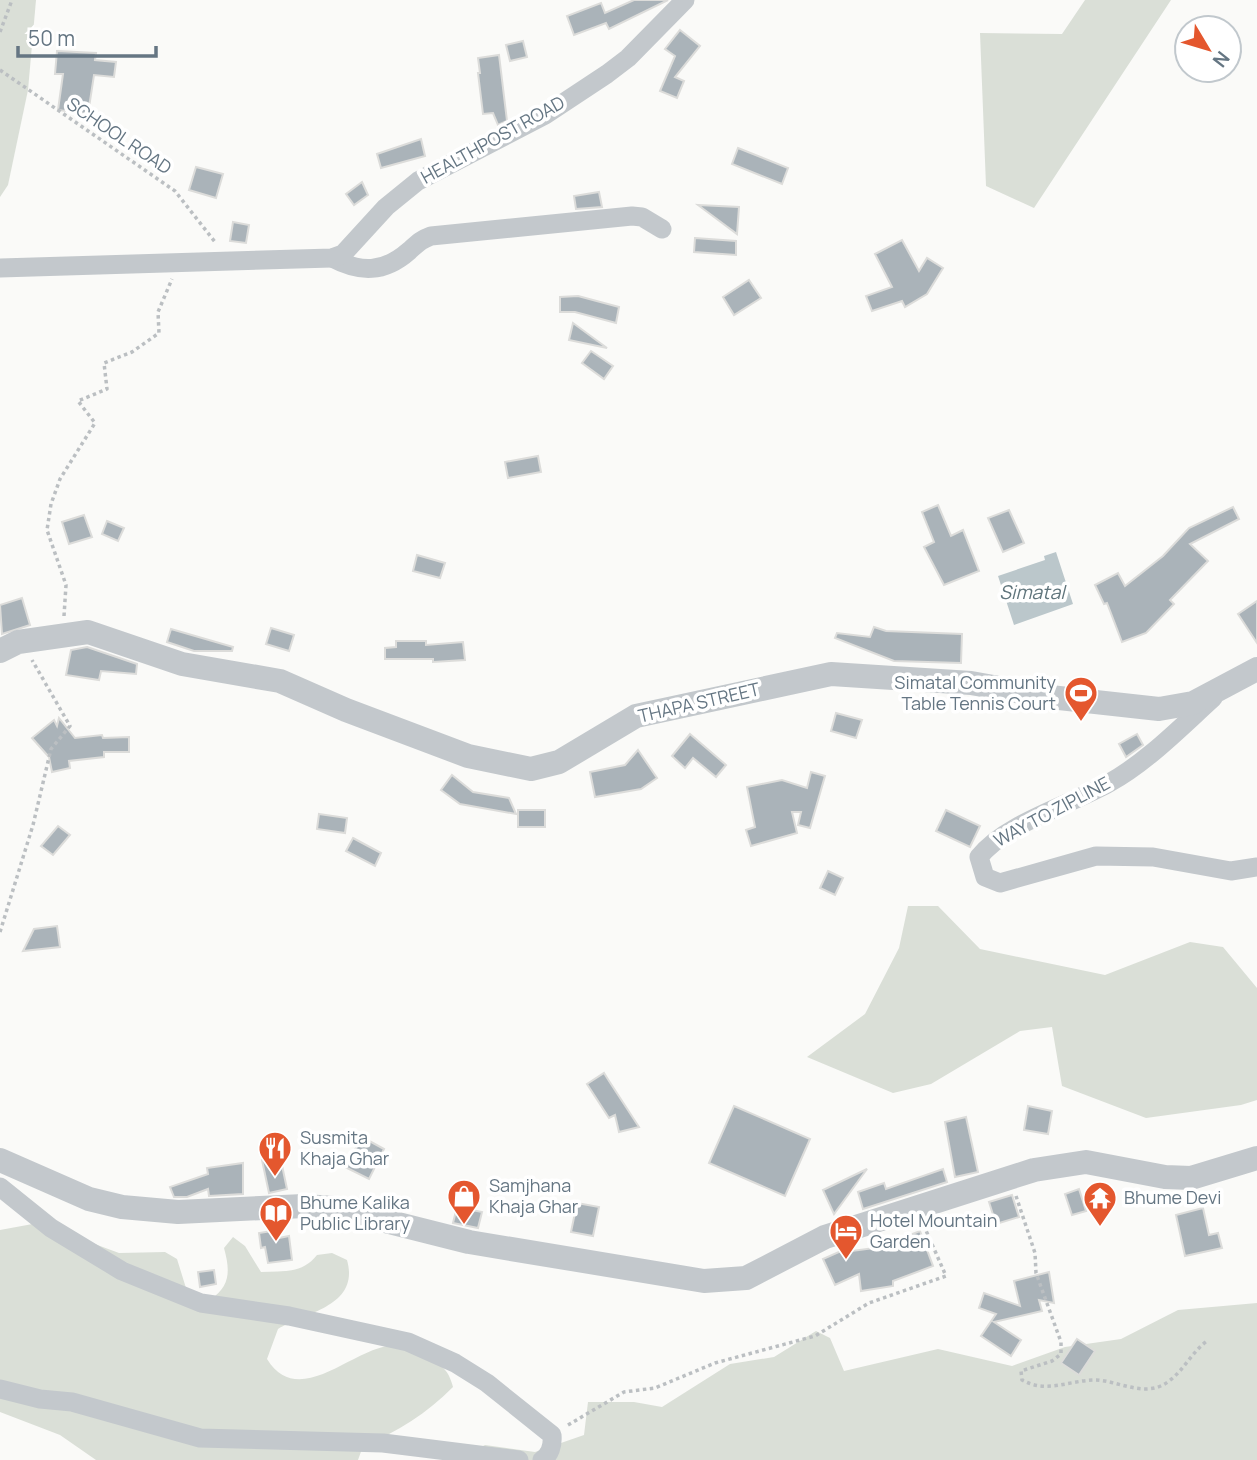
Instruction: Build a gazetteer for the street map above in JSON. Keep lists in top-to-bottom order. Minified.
{"streets":{"street":["HEALTHPOST ROAD","THAPA STREET","WAY TO ZIPLINE"],"path":["SCHOOL ROAD"]},"crossings":[["THAPA STREET","WAY TO ZIPLINE"]],"water":["Simatal"],"places":{"sports":["Simatal Community Table Tennis Court"],"restaurant":["Susmita Khaja Ghar"],"shop":["Samjhana Khaja Ghar"],"temple":["Bhume Devi"],"library":["Bhume Kalika Public Library"],"hotel":["Hotel Mountain Garden"]},"scale_bar":"50 m","north":"bottom right"}
